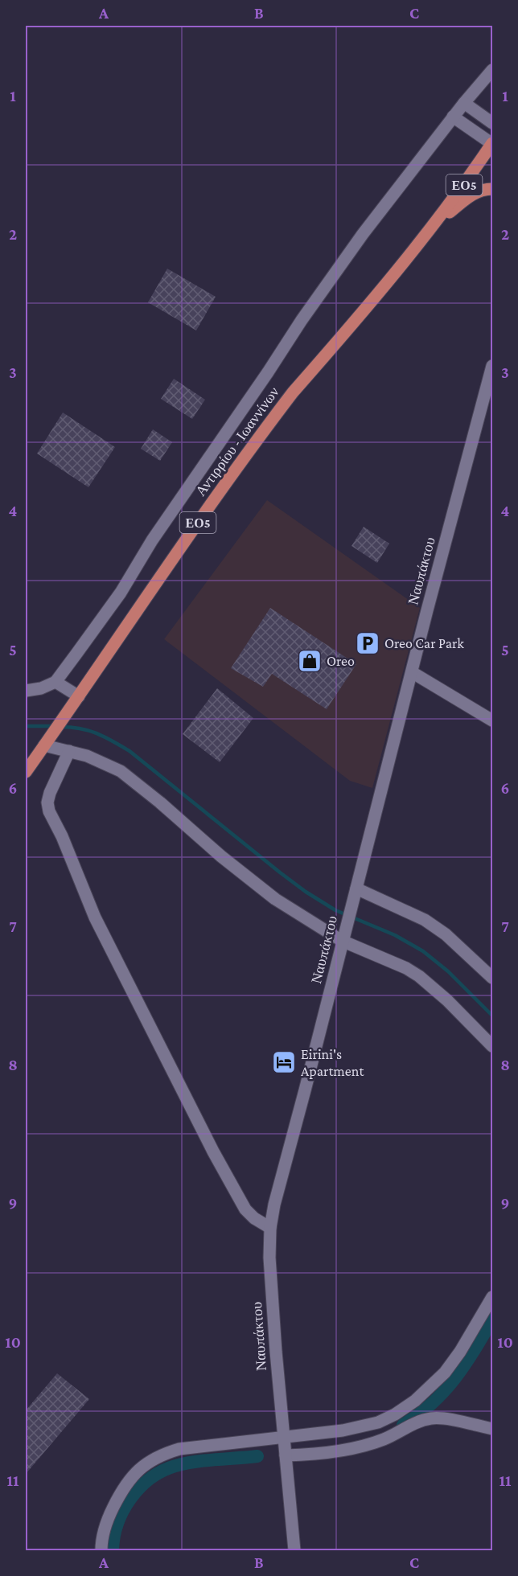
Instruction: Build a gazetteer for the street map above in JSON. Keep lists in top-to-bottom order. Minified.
{"streets":{"main road":["ΕΟ5","Αντιρρίου - Ιωαννίνων"],"street":["Ναυπάκτου"]},"places":{"parking":["Oreo Car Park"],"shop":["Oreo"],"hotel":["Eirini's Apartment"]},"grid":{"columns":["A","B","C"],"rows":["1","2","3","4","5","6","7","8","9","10","11"]}}
